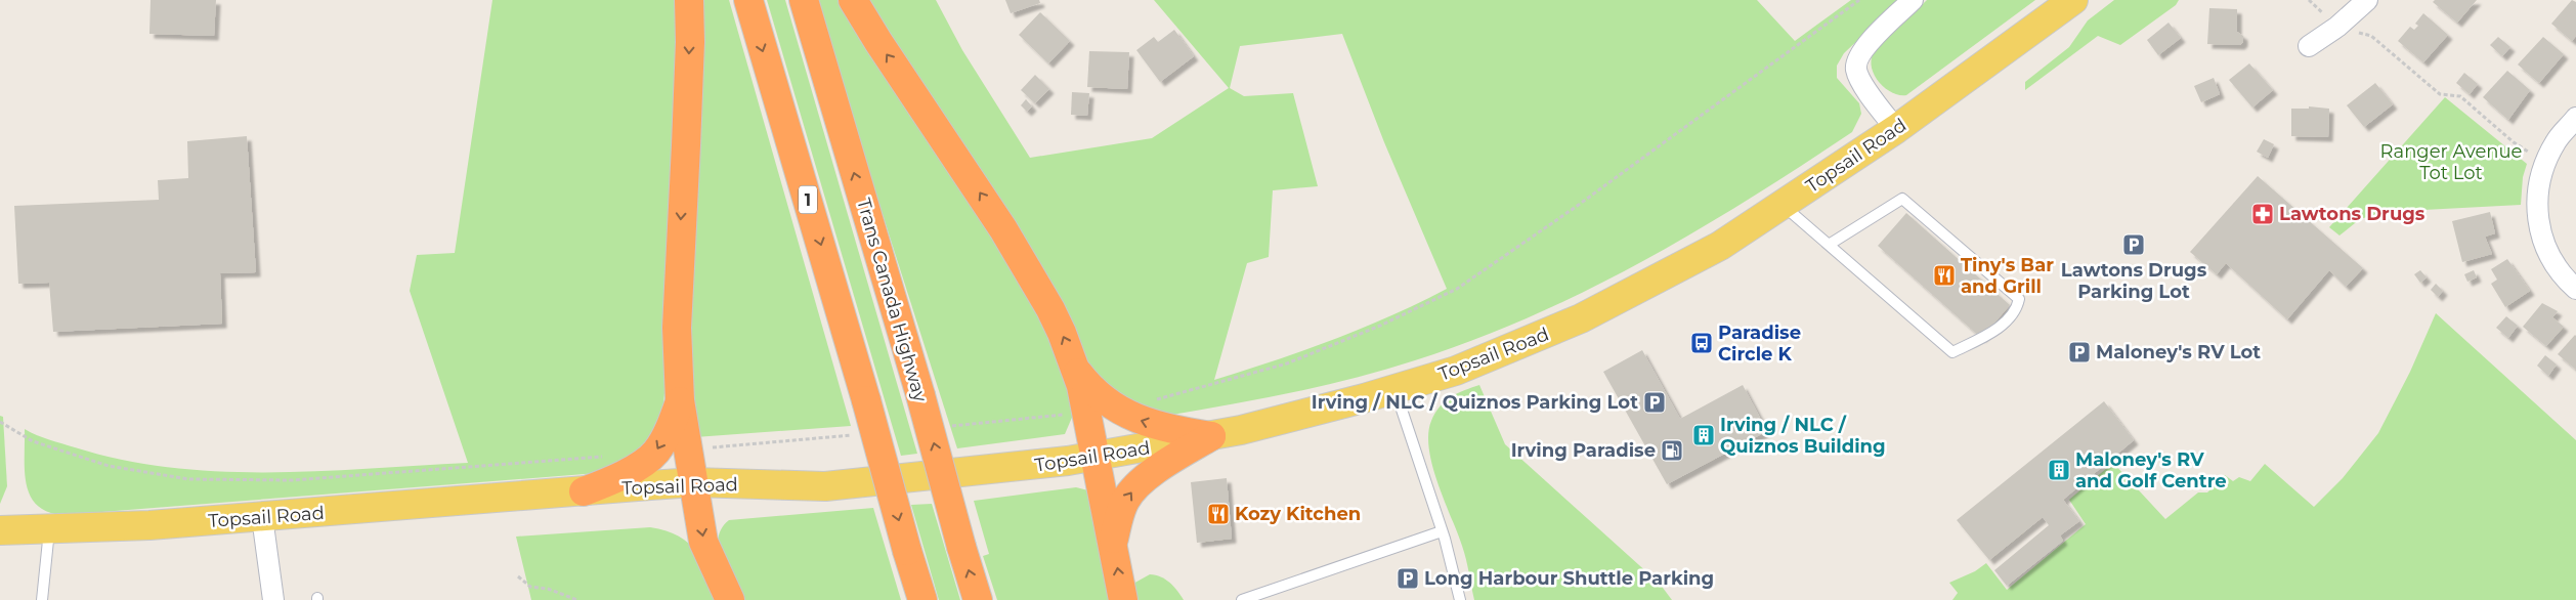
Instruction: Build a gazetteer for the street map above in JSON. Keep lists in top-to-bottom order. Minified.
{"streets":{"highway":["1","Trans Canada Highway"],"main road":["Topsail Road"]},"parks":["Ranger Avenue Tot Lot"],"places":{"pharmacy":["Lawtons Drugs"],"parking":["Lawtons Drugs Parking Lot","Maloney's RV Lot","Irving / NLC / Quiznos Parking Lot","Long Harbour Shuttle Parking"],"restaurant":["Tiny's Bar and Grill","Kozy Kitchen"],"bus stop":["Paradise Circle K"],"building":["Irving / NLC / Quiznos Building","Maloney's RV and Golf Centre"],"fuel station":["Irving Paradise"]}}
